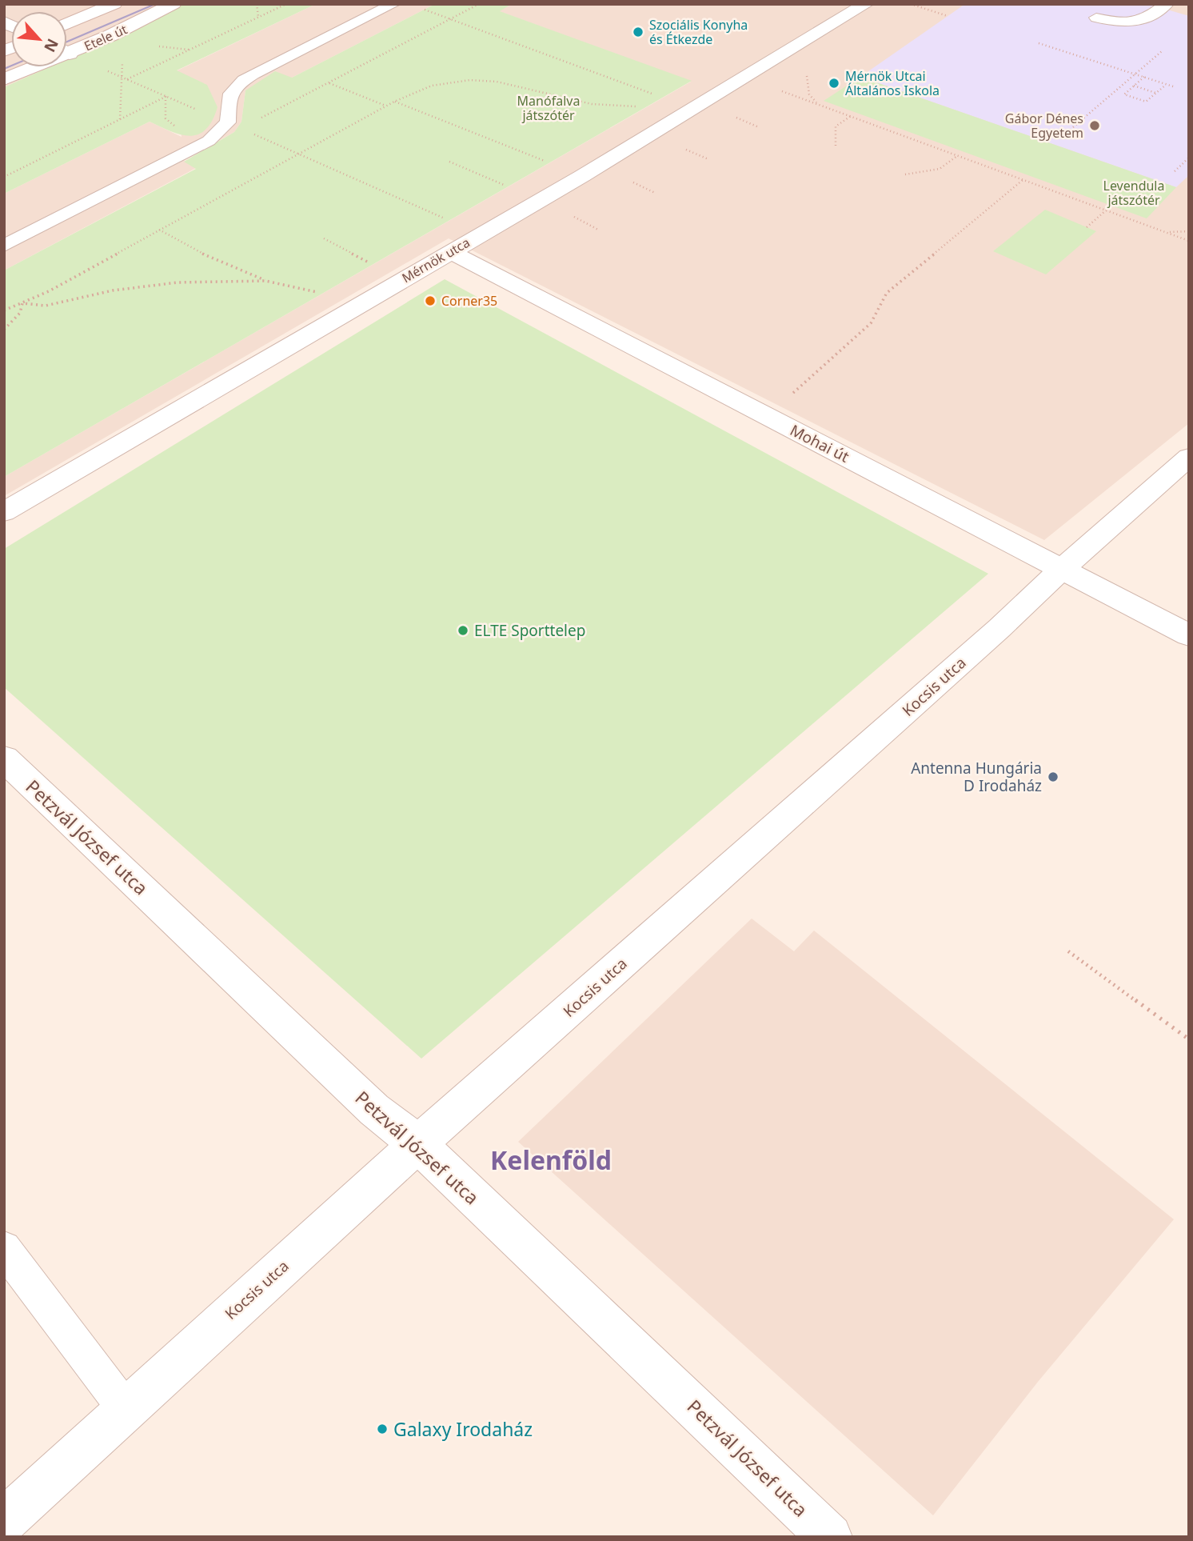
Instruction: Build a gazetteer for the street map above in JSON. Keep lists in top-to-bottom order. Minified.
{"streets":{"street":["Etele út","Mérnök utca","Mohai út","Kocsis utca","Petzvál József utca"]},"crossings":[["Mérnök utca","Mohai út"],["Mohai út","Kocsis utca"],["Kocsis utca","Petzvál József utca"]],"districts":["Kelenföld"],"parks":["Manófalva játszótér","Levendula játszótér"],"places":["Szociális Konyha és Étkezde","Mérnök Utcai Általános Iskola","Gábor Dénes Egyetem","Corner35","ELTE Sporttelep","Antenna Hungária D Irodaház","Galaxy Irodaház"],"north":"bottom right"}
